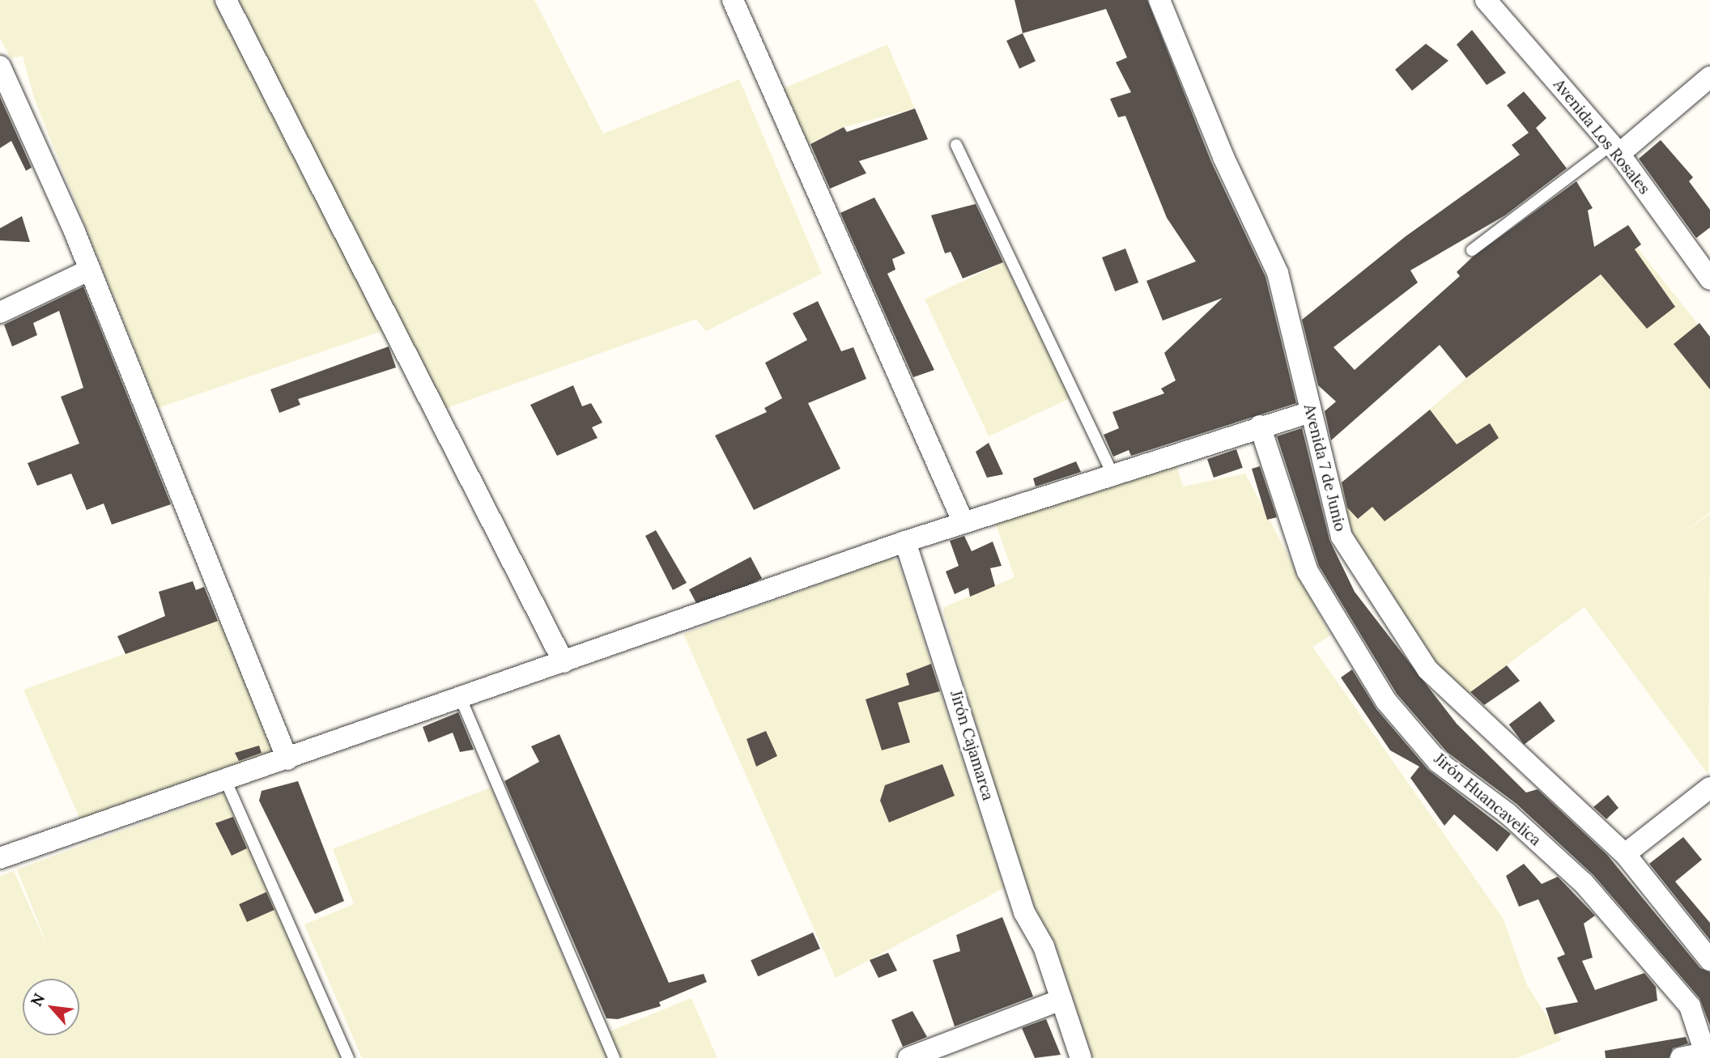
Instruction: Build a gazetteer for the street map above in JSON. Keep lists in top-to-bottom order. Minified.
{"streets":{"street":["Avenida Los Rosales","Avenida 7 de Junio","Jirón Cajamarca","Jirón Huancavelica"]},"north":"top left"}
